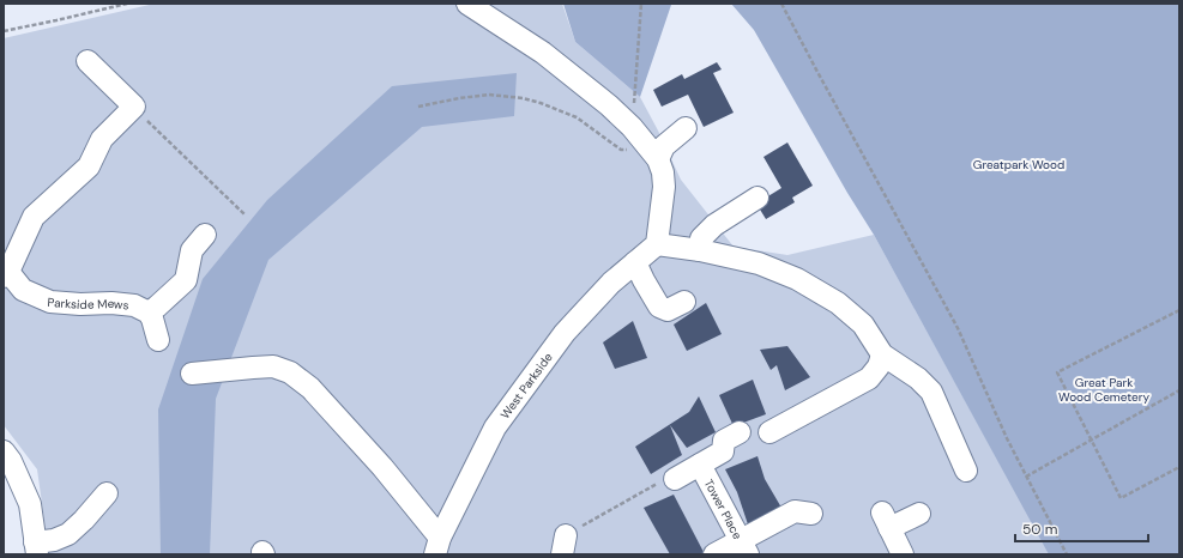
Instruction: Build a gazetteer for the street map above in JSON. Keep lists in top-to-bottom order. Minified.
{"streets":{"street":["Parkside Mews","West Parkside","Tower Place"]},"parks":["Greatpark Wood","Great Park Wood Cemetery"],"scale_bar":"50 m"}
